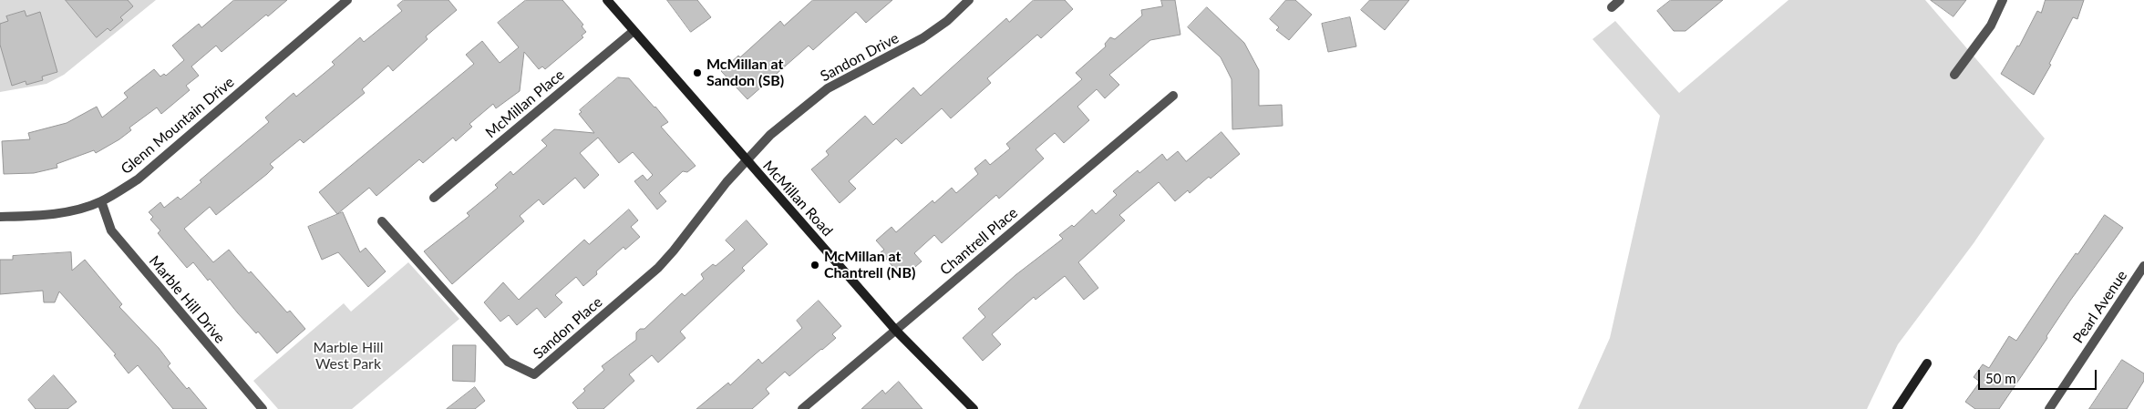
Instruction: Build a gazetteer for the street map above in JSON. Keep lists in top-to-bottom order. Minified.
{"streets":{"main road":["McMillan Road"],"street":["Sandon Drive","McMillan Place","Glenn Mountain Drive","Chantrell Place","Marble Hill Drive","Pearl Avenue","Sandon Place"]},"crossings":[["Sandon Drive","McMillan Road"],["Sandon Drive","Sandon Place"],["McMillan Place","McMillan Road"],["Glenn Mountain Drive","Marble Hill Drive"],["McMillan Road","Chantrell Place"],["McMillan Road","Sandon Place"]],"parks":["Marble Hill West Park"],"places":["McMillan at Sandon (SB)","McMillan at Chantrell (NB)"],"scale_bar":"50 m"}
